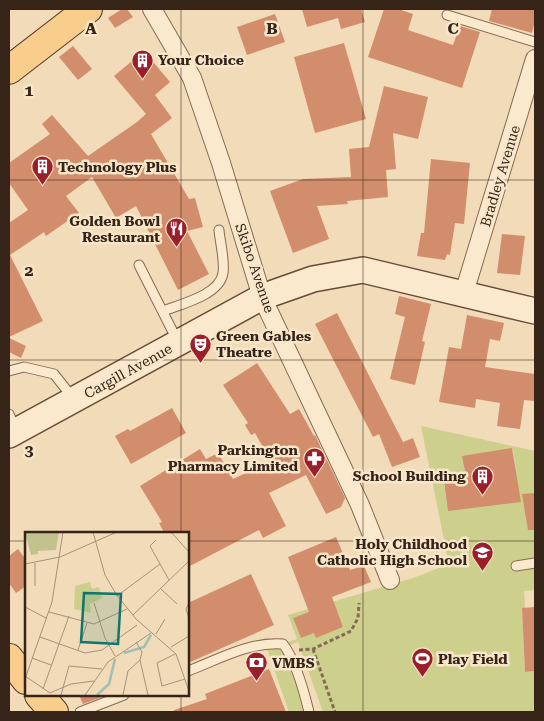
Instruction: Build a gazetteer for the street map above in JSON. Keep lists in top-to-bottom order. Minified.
{"streets":{"main road":["Cargill Avenue"],"street":["Bradley Avenue","Skibo Avenue"]},"crossings":[["Bradley Avenue","Cargill Avenue"],["Skibo Avenue","Cargill Avenue"]],"places":{"building":["Your Choice","Technology Plus","School Building"],"restaurant":["Golden Bowl Restaurant"],"theatre":["Green Gables Theatre"],"pharmacy":["Parkington Pharmacy Limited"],"school or university":["Holy Childhood Catholic High School"],"sports":["Play Field"],"bank":["VMBS"]},"grid":{"columns":["A","B","C"],"rows":["1","2","3"]}}
